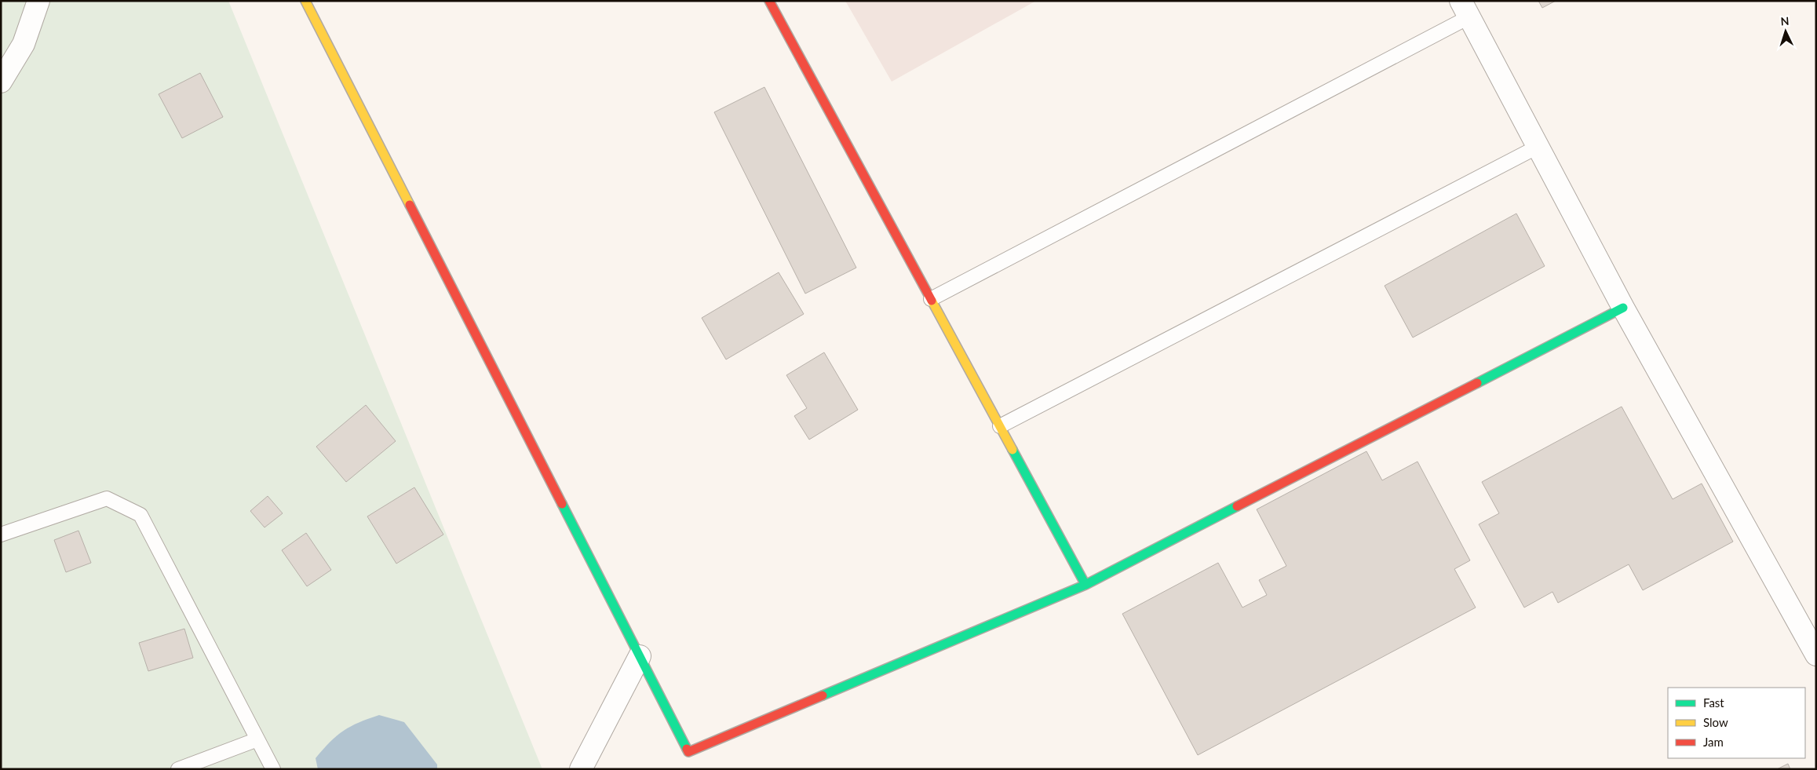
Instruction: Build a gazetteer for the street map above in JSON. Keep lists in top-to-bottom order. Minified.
{"legend":["Fast","Slow","Jam"],"north":"top"}
